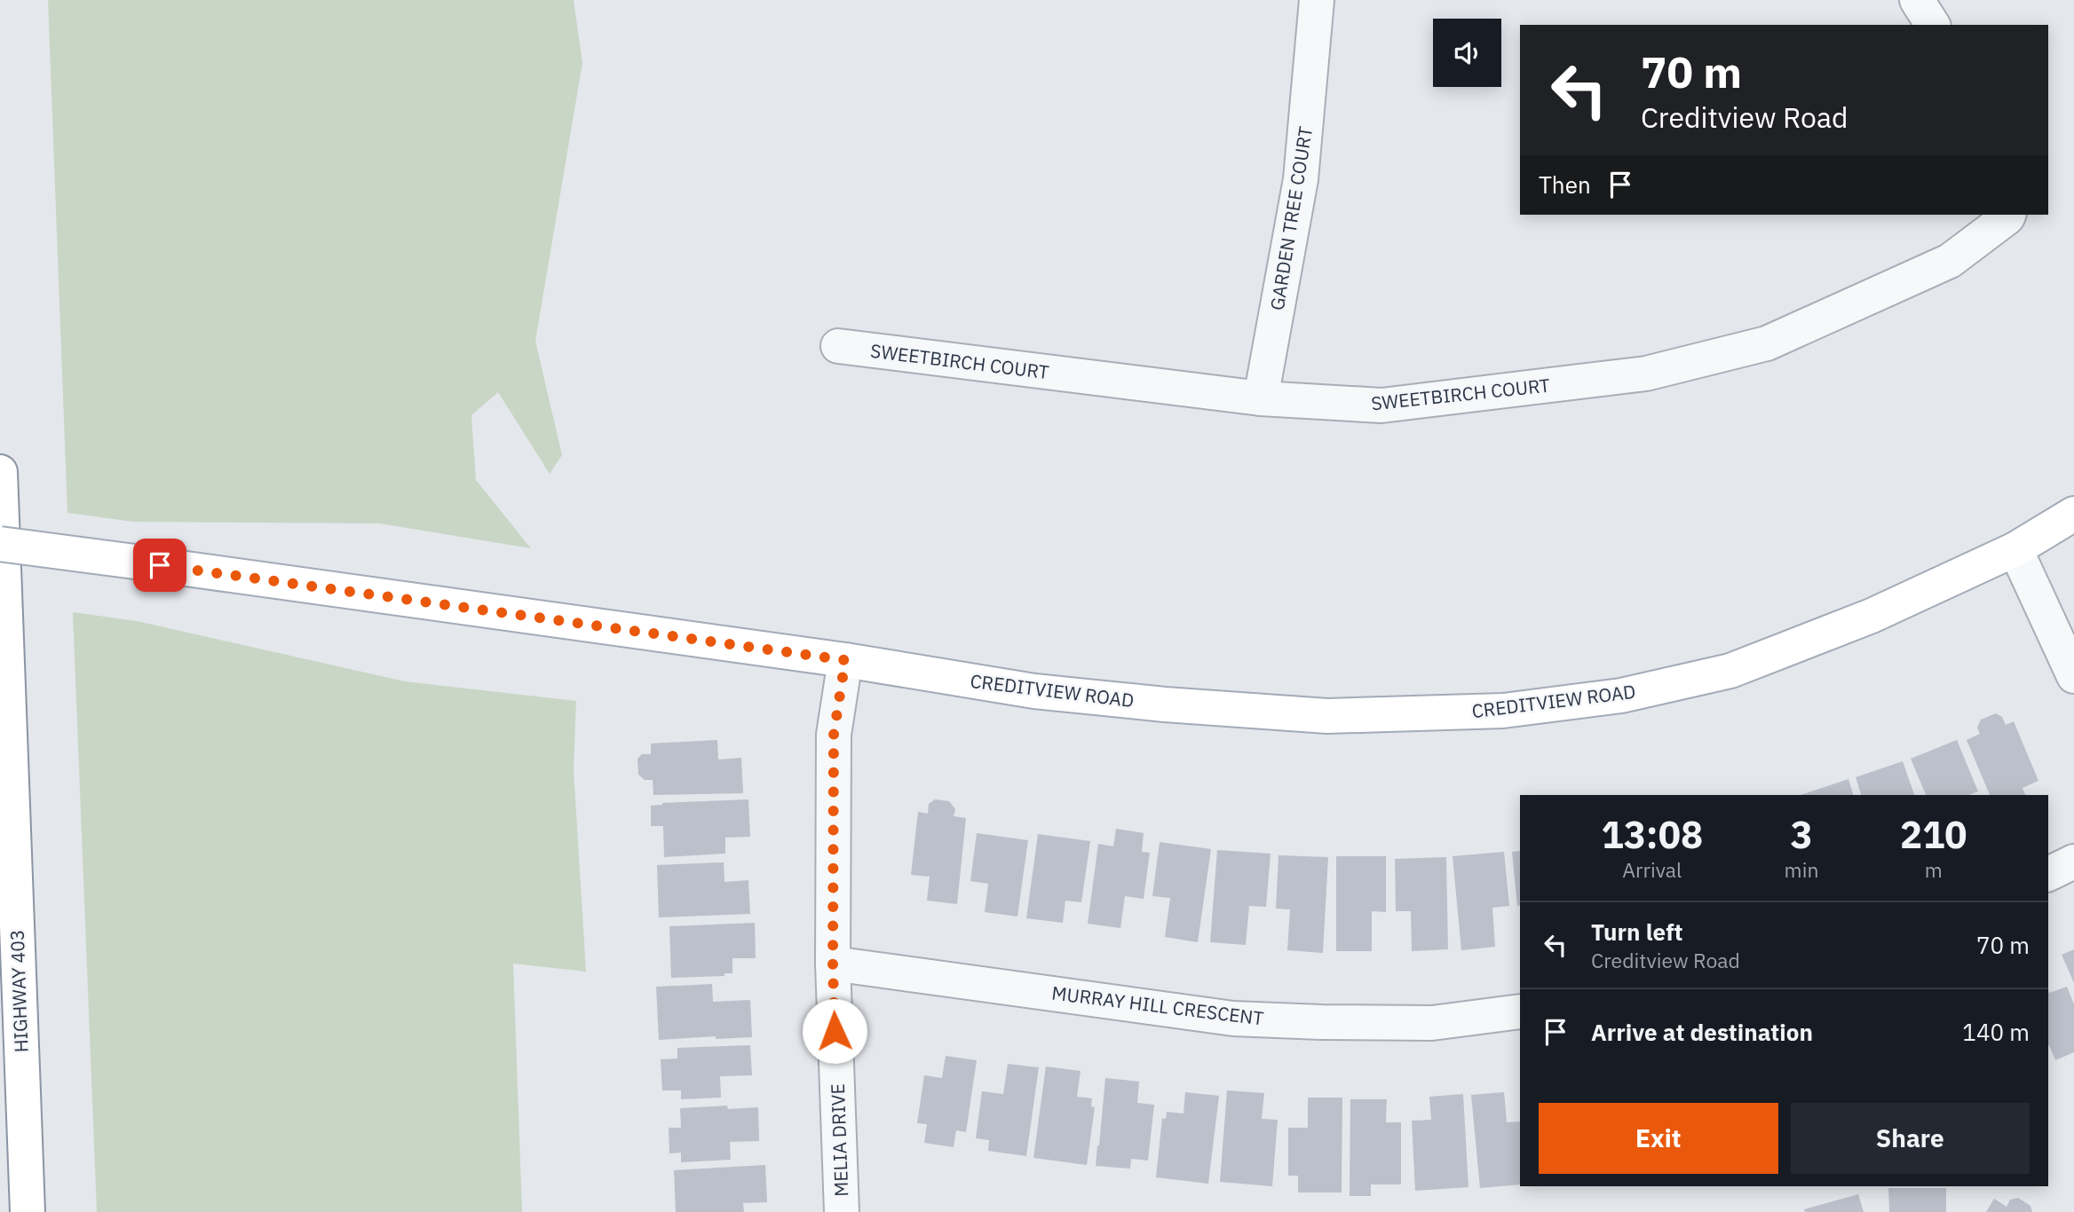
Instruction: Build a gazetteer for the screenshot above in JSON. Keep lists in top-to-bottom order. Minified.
{"streets":{"main road":["CREDITVIEW ROAD","HIGHWAY 403"],"street":["GARDEN TREE COURT","SWEETBIRCH COURT","MURRAY HILL CRESCENT","MELIA DRIVE"]},"crossings":[["GARDEN TREE COURT","SWEETBIRCH COURT"],["CREDITVIEW ROAD","MELIA DRIVE"],["MURRAY HILL CRESCENT","MELIA DRIVE"]],"page":{"turn":["70 m","Creditview Road"],"then":"Then","eta":["13:08","Arrival","3","min","210","m"],"list":[{"name":"Turn left","note":"Creditview Road","value":"70 m"},{"name":"Arrive at destination","value":"140 m"}],"buttons":["Exit","Share"]}}
